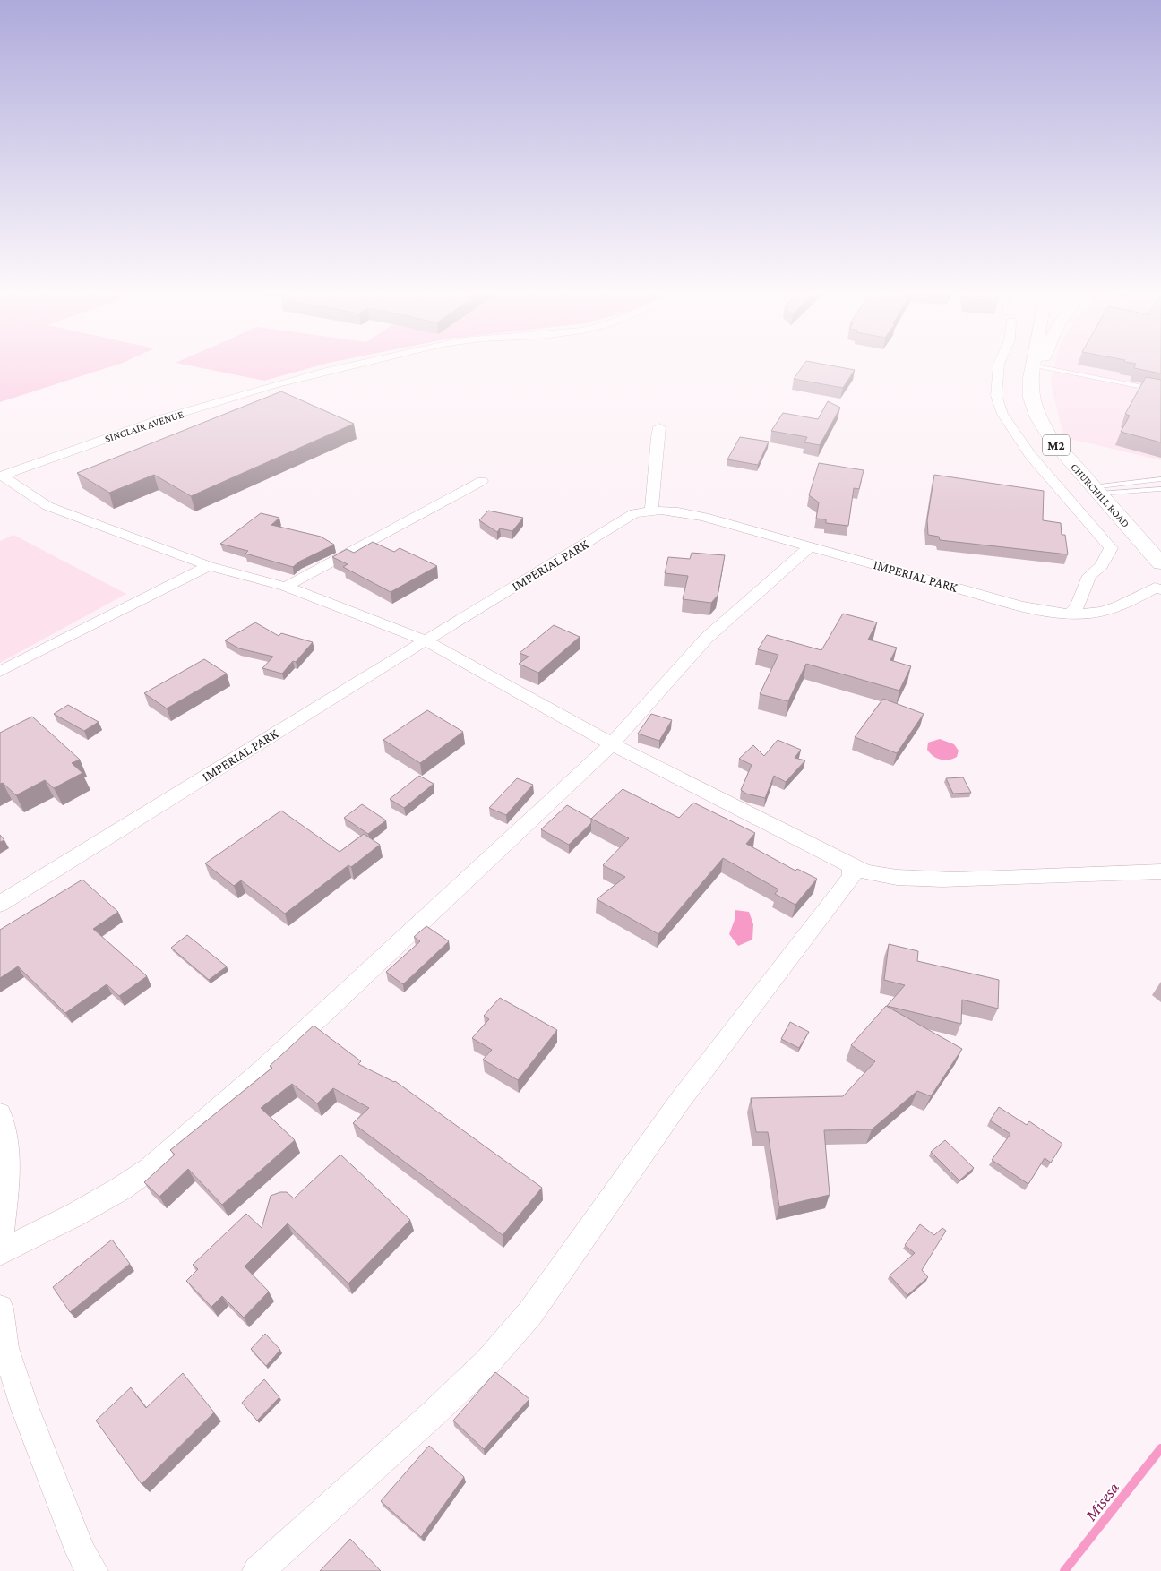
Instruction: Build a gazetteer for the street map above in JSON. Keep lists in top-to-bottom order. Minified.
{"streets":{"highway":["M2","CHURCHILL ROAD"],"street":["SINCLAIR AVENUE","IMPERIAL PARK"]},"water":["Misesa"]}
